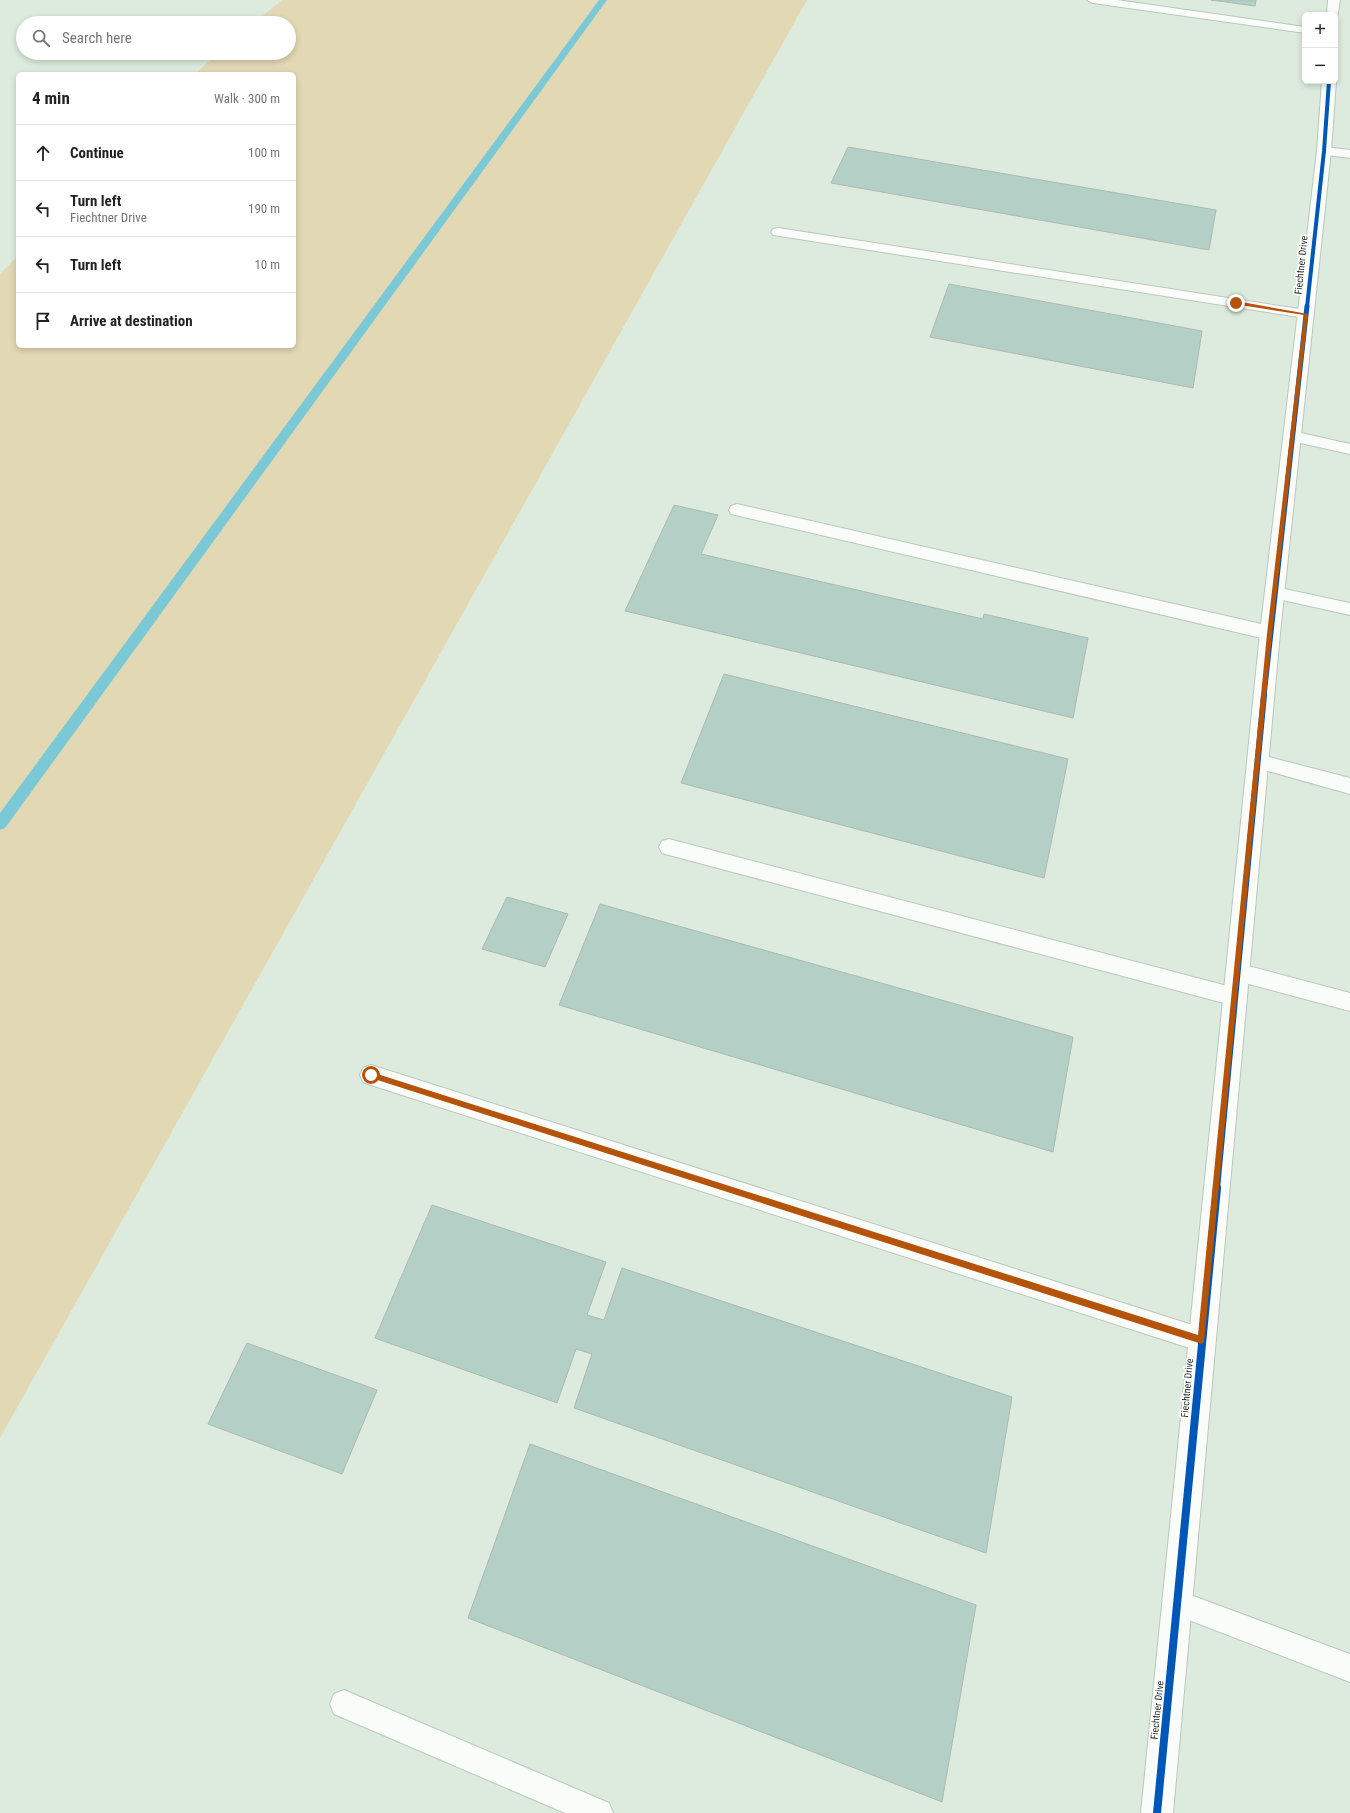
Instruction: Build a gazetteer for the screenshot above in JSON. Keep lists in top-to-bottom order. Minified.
{"streets":{"street":["Fiechtner Drive"]},"page":{"map_buttons":["+","−"],"search":"Search here","heading":["4 min","Walk · 300 m"],"list":[["Continue","100 m"],["Turn left","Fiechtner Drive","190 m"],["Turn left","10 m"],"Arrive at destination"]}}
